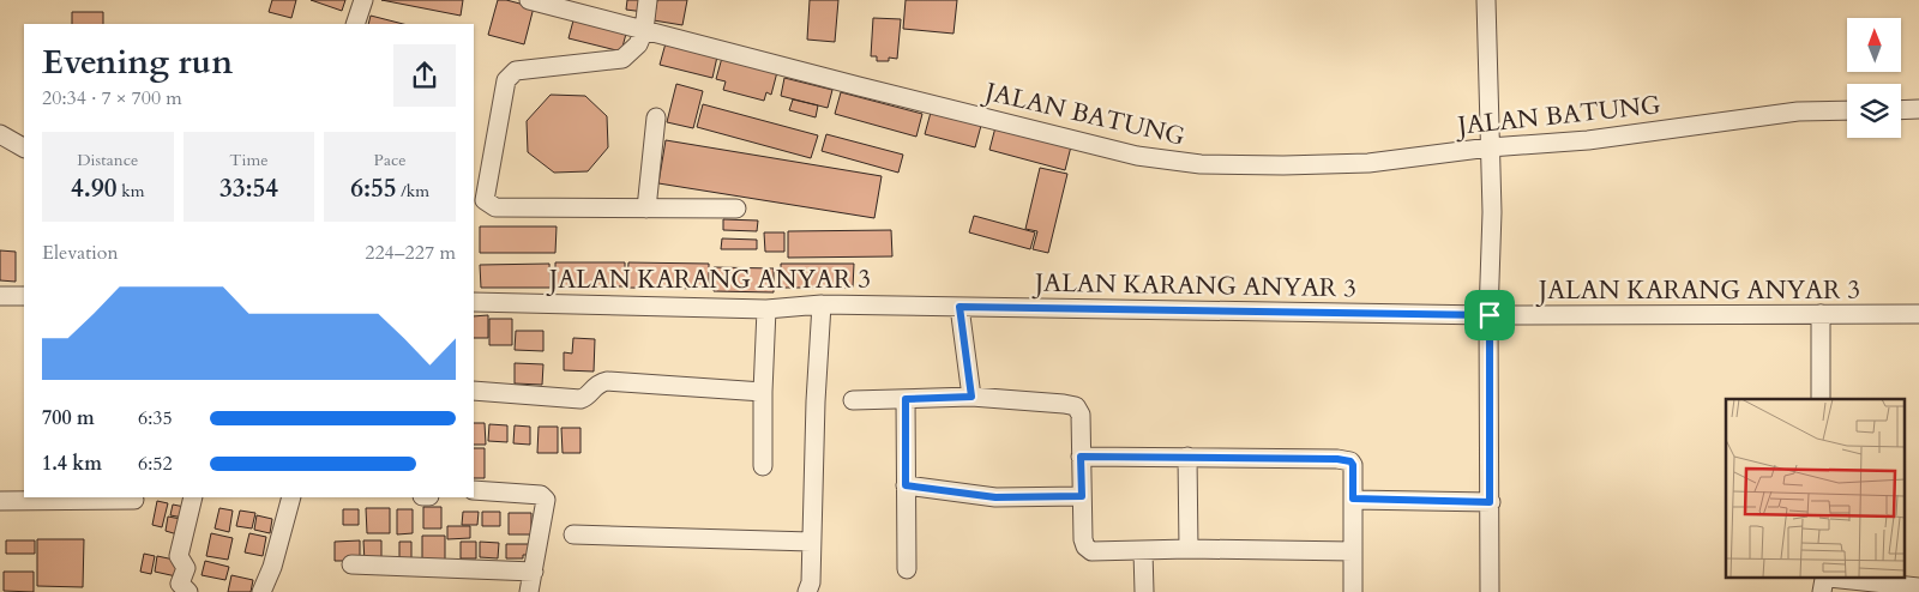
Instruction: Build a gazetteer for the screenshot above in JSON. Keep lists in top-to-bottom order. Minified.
{"streets":{"street":["JALAN BATUNG","JALAN KARANG ANYAR 3"]},"north":"top","page":{"heading":["Evening run","20:34 · 7 × 700 m"],"stats":[["Distance","4.90 km"],["Time","33:54"],["Pace","6:55 /km"]],"chart":["Elevation","224–227 m"],"list":[{"name":"700 m","note":"6:35"},{"name":"1.4 km","note":"6:52"}]}}
